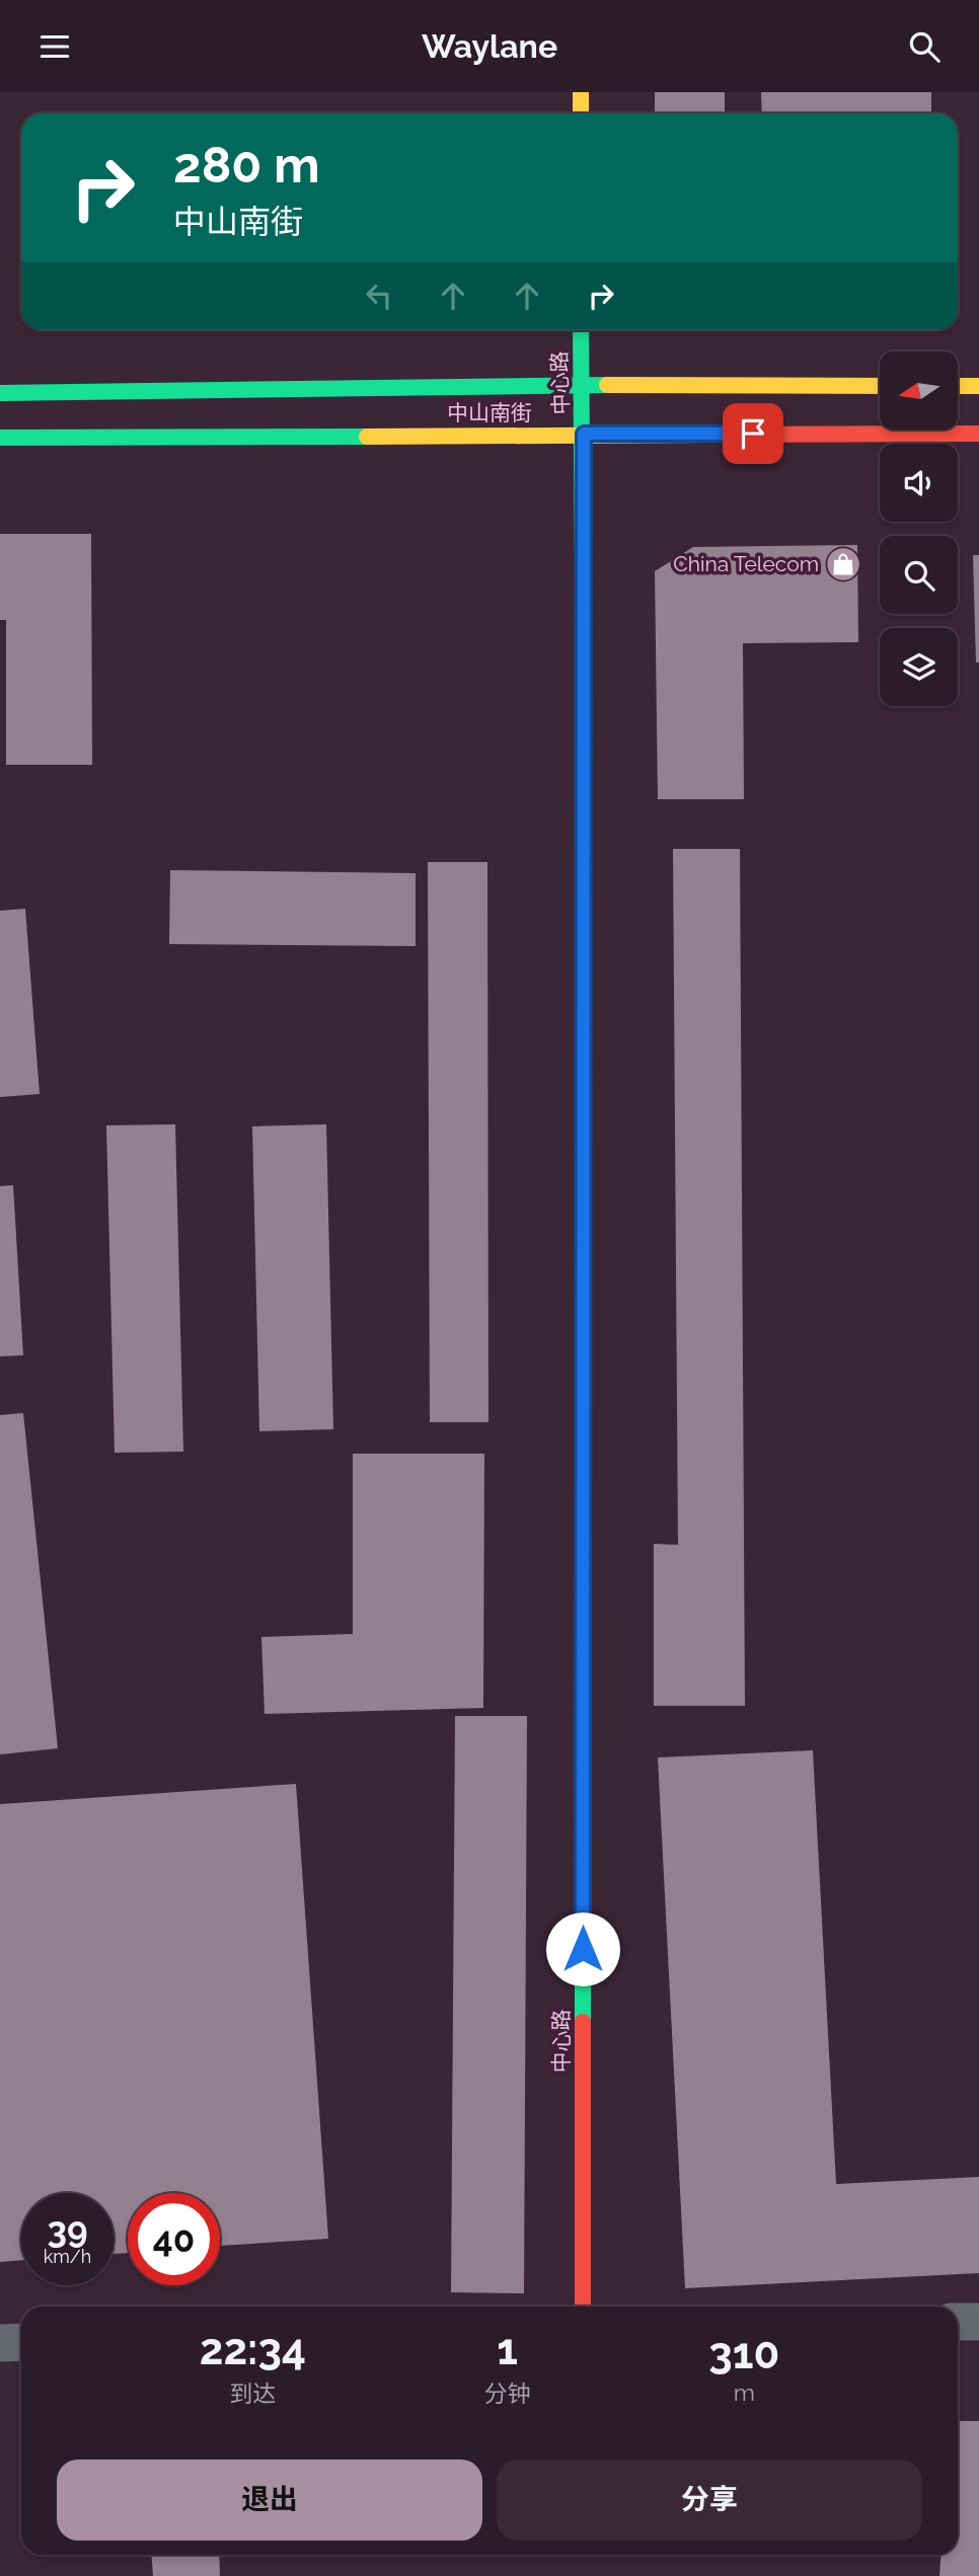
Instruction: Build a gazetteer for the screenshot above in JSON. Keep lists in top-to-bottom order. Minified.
{"streets":{"street":["中心路","中山南街"]},"crossings":[["中心路","中山南街"]],"places":{"shop":["China Telecom"]},"north":"left","page":{"header":"Waylane","turn":["280 m","中山南街"],"speed":"39 km/h","limit":"40","eta":["22:34","到达","1","分钟","310","m"],"buttons":["退出","分享"]}}
